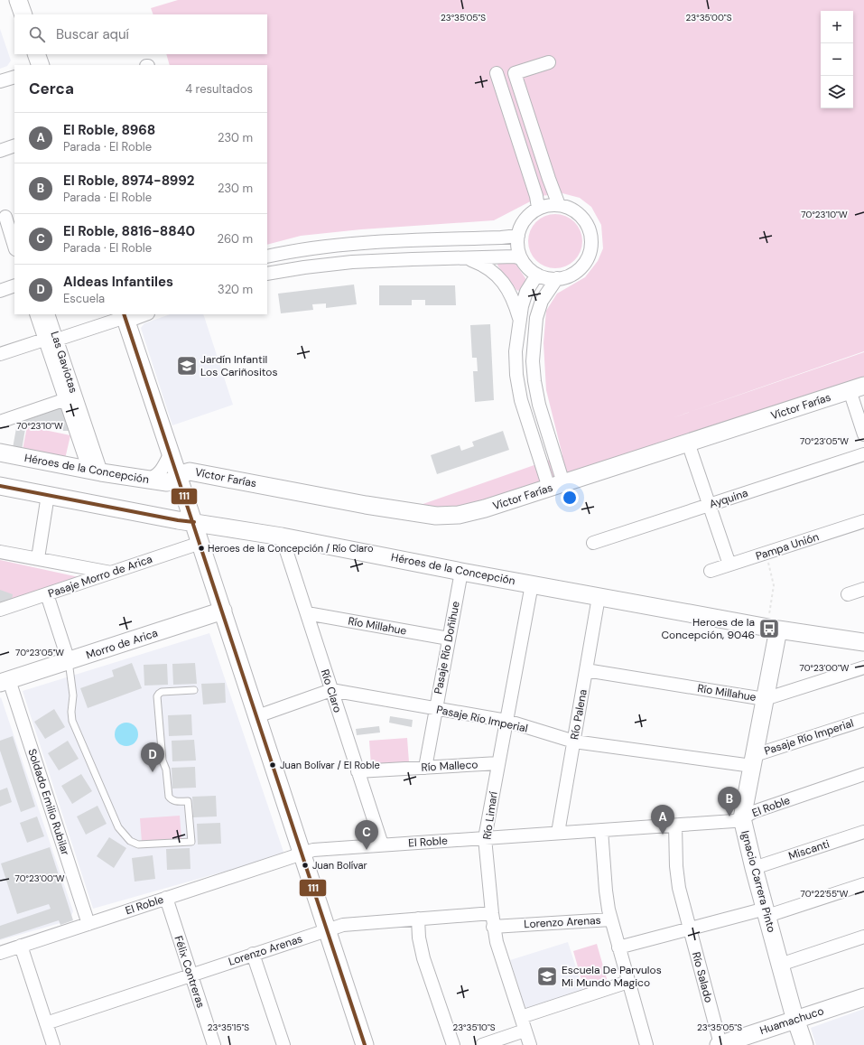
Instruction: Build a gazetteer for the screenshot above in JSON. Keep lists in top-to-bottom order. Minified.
{"streets":{"street":["Las Gaviotas","Víctor Farías","Héroes de la Concepción","Ayquina","Pampa Unión","Pasaje Morro de Arica","Río Millahue","Morro de Arica","Pasaje Río Doñihue","Río Claro","Río Palena","Pasaje Río Imperial","Río Malleco","Soldado Emilio Rubilar","El Roble","Río Limarí","Miscanti","Ignacio Carrera Pinto","Lorenzo Arenas","Félix Contreras","Río Salado","Huamachuco"]},"crossings":[["Las Gaviotas","Héroes de la Concepción"],["Víctor Farías","Héroes de la Concepción"],["Héroes de la Concepción","Pasaje Río Doñihue"],["Héroes de la Concepción","Río Claro"],["Héroes de la Concepción","Río Palena"],["Héroes de la Concepción","Río Limarí"],["Héroes de la Concepción","Ignacio Carrera Pinto"],["Río Millahue","Pasaje Río Doñihue"],["Río Millahue","Río Claro"],["Río Millahue","Río Palena"],["Río Millahue","Ignacio Carrera Pinto"],["Morro de Arica","Soldado Emilio Rubilar"],["Pasaje Río Doñihue","Pasaje Río Imperial"],["Pasaje Río Doñihue","Río Malleco"],["Río Claro","Pasaje Río Imperial"],["Río Claro","Río Malleco"],["Río Claro","El Roble"],["Río Palena","Pasaje Río Imperial"],["Río Palena","El Roble"],["Pasaje Río Imperial","Río Limarí"],["Pasaje Río Imperial","Ignacio Carrera Pinto"],["Río Malleco","Río Limarí"],["Soldado Emilio Rubilar","El Roble"],["El Roble","Río Limarí"],["El Roble","Ignacio Carrera Pinto"],["El Roble","Félix Contreras"],["El Roble","Río Salado"],["Río Limarí","Lorenzo Arenas"],["Miscanti","Ignacio Carrera Pinto"],["Ignacio Carrera Pinto","Huamachuco"],["Lorenzo Arenas","Félix Contreras"],["Río Salado","Huamachuco"]],"places":{"school or university":["Jardín Infantil Los Cariñositos","Escuela De Parvulos Mi Mundo Magico"],"other":["Heroes de la Concepción / Río Claro","Juan Bolívar / El Roble","Juan Bolívar"],"bus stop":["Heroes de la Concepción, 9046"]},"lines":["transit line 111"],"page":{"map_buttons":["+","−"],"search":"Buscar aquí","heading":["Cerca","4 resultados"],"list":[{"mark":"A","name":"El Roble, 8968","note":"Parada · El Roble","value":"230 m"},{"mark":"B","name":"El Roble, 8974-8992","note":"Parada · El Roble","value":"230 m"},{"mark":"C","name":"El Roble, 8816-8840","note":"Parada · El Roble","value":"260 m"},{"mark":"D","name":"Aldeas Infantiles","note":"Escuela","value":"320 m"}],"pins":["D","B","A","C"]},"coordinates":["23°35'05\"S","23°35'00\"S","70°23'10\"W","70°23'05\"W","70°23'00\"W","70°22'55\"W","23°35'15\"S","23°35'10\"S"]}
